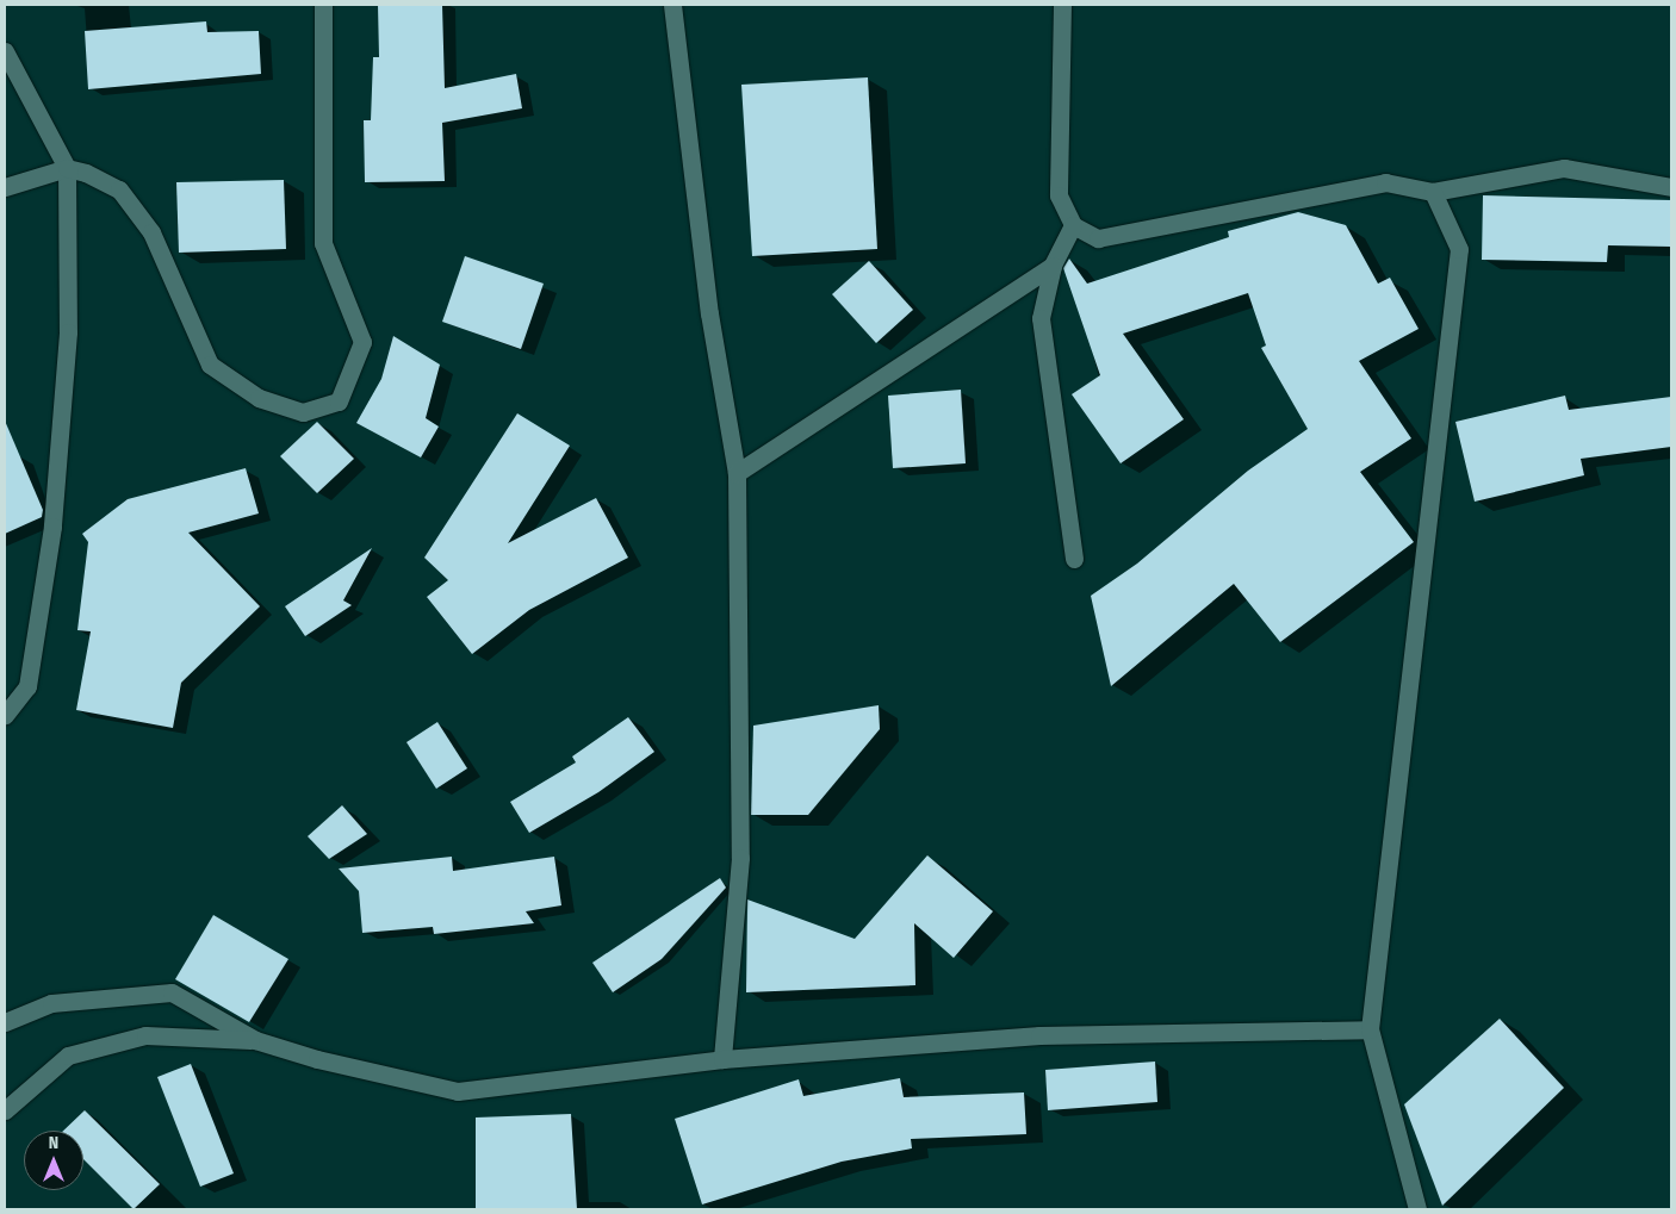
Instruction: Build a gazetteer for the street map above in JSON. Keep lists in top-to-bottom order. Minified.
{"north":"top"}
